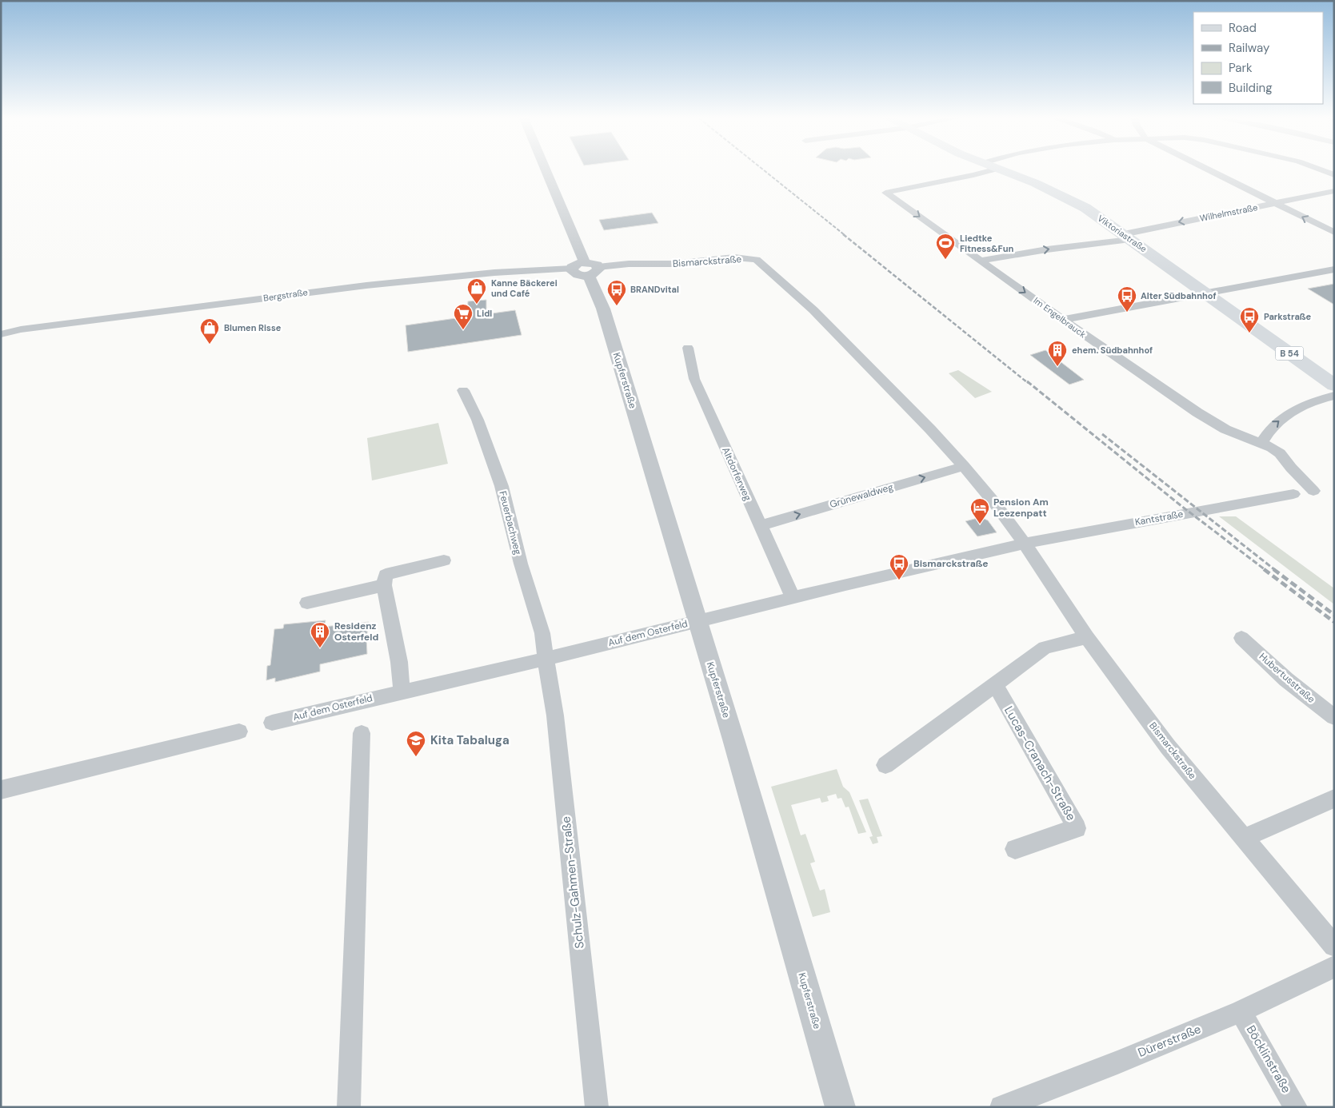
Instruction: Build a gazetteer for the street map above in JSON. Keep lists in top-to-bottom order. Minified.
{"streets":{"main road":["Viktoriastraße","B 54"],"street":["Wilhelmstraße","Bismarckstraße","Bergstraße","Im Engelbrauck","Kupferstraße","Altdorferweg","Grünewaldweg","Kantstraße","Feuerbachweg","Auf dem Osterfeld","Hubertusstraße","Lucas-Cranach-Straße","Schulz-Gahmen-Straße","Dürerstraße","Böcklinstraße"]},"crossings":[["Wilhelmstraße","Viktoriastraße"],["Wilhelmstraße","Im Engelbrauck"],["Bismarckstraße","Kupferstraße"],["Bismarckstraße","Grünewaldweg"],["Bismarckstraße","Kantstraße"],["Bismarckstraße","Auf dem Osterfeld"],["Kupferstraße","Auf dem Osterfeld"],["Altdorferweg","Grünewaldweg"],["Altdorferweg","Auf dem Osterfeld"],["Kantstraße","Auf dem Osterfeld"],["Feuerbachweg","Auf dem Osterfeld"],["Feuerbachweg","Schulz-Gahmen-Straße"],["Auf dem Osterfeld","Schulz-Gahmen-Straße"],["Dürerstraße","Böcklinstraße"]],"one_way":["Grünewaldweg"],"places":{"sports":["Liedtke Fitness&Fun"],"shop":["Kanne Bäckerei und Café","Blumen Risse"],"bus stop":["BRANDvital","Alter Südbahnhof","Parkstraße","Bismarckstraße"],"supermarket":["Lidl"],"building":["ehem. Südbahnhof","Residenz Osterfeld"],"hotel":["Pension Am Leezenpatt"],"school or university":["Kita Tabaluga"]},"legend":["Road","Railway","Park","Building"]}
